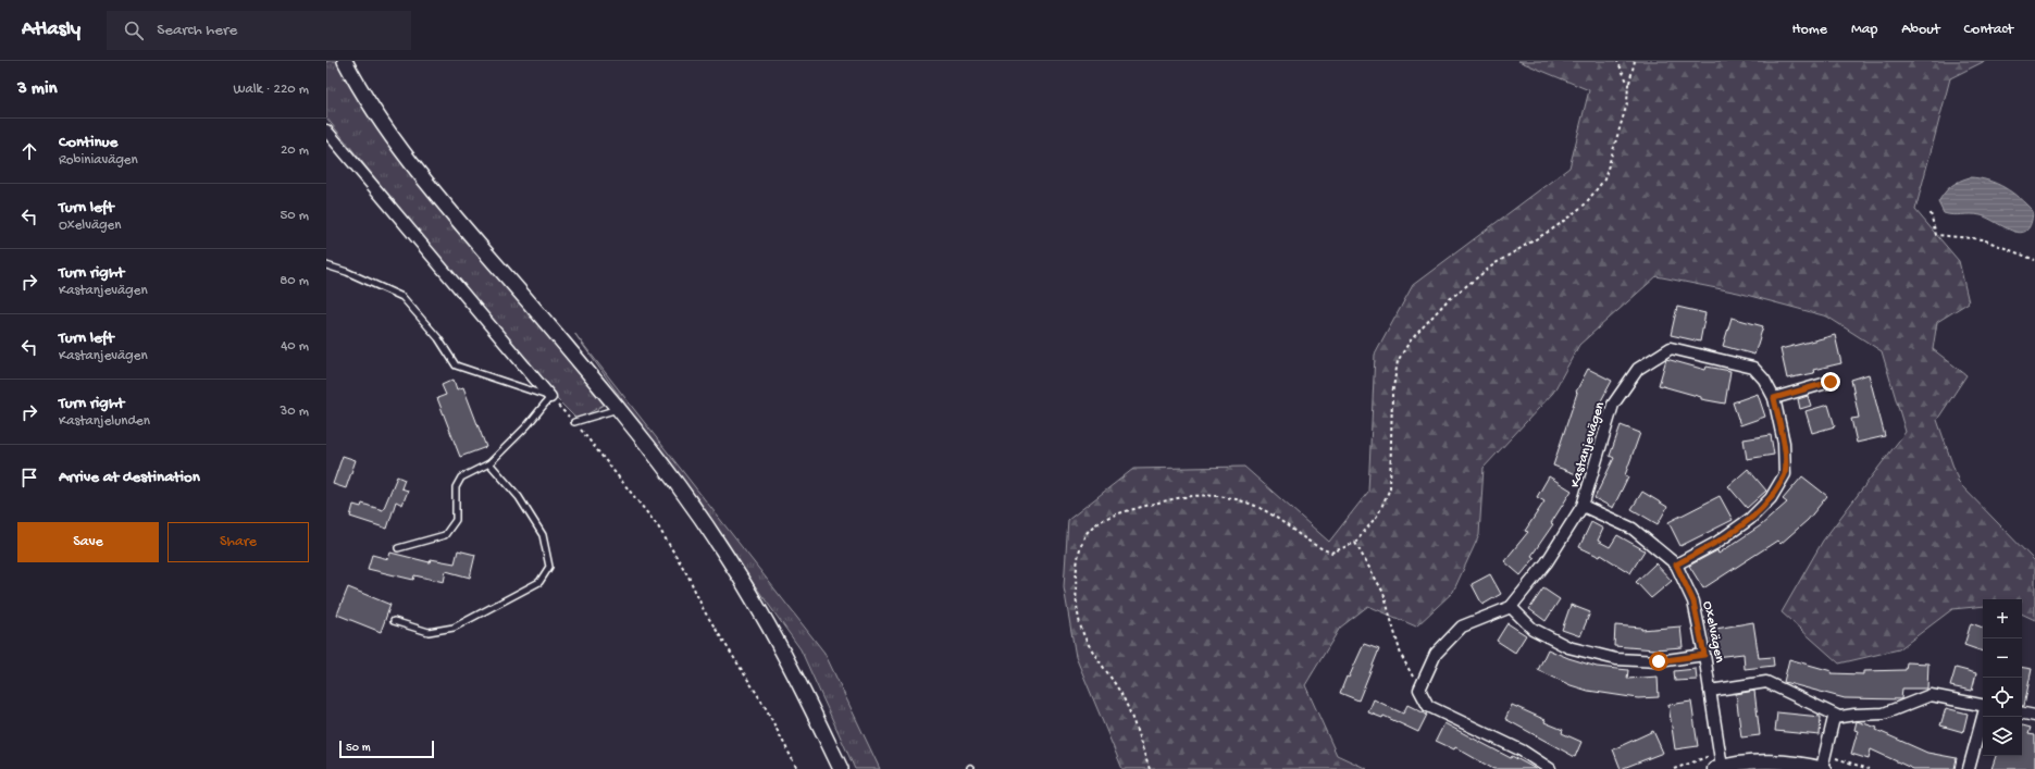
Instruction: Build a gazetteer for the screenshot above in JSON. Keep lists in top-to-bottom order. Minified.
{"streets":{"street":["Kastanjevägen","Oxelvägen"]},"crossings":[["Kastanjevägen","Oxelvägen"]],"scale_bar":"50 m","page":{"header":"Atlasly","search":"Search here","nav":["Home","Map","About","Contact"],"heading":["3 min","Walk · 220 m"],"list":[["Continue","Robiniavägen","20 m"],["Turn left","Oxelvägen","50 m"],["Turn right","Kastanjevägen","80 m"],["Turn left","Kastanjevägen","40 m"],["Turn right","Kastanjelunden","30 m"],"Arrive at destination"],"buttons":["Save","Share"],"map_buttons":["+","−"],"scale":"50 m"}}
